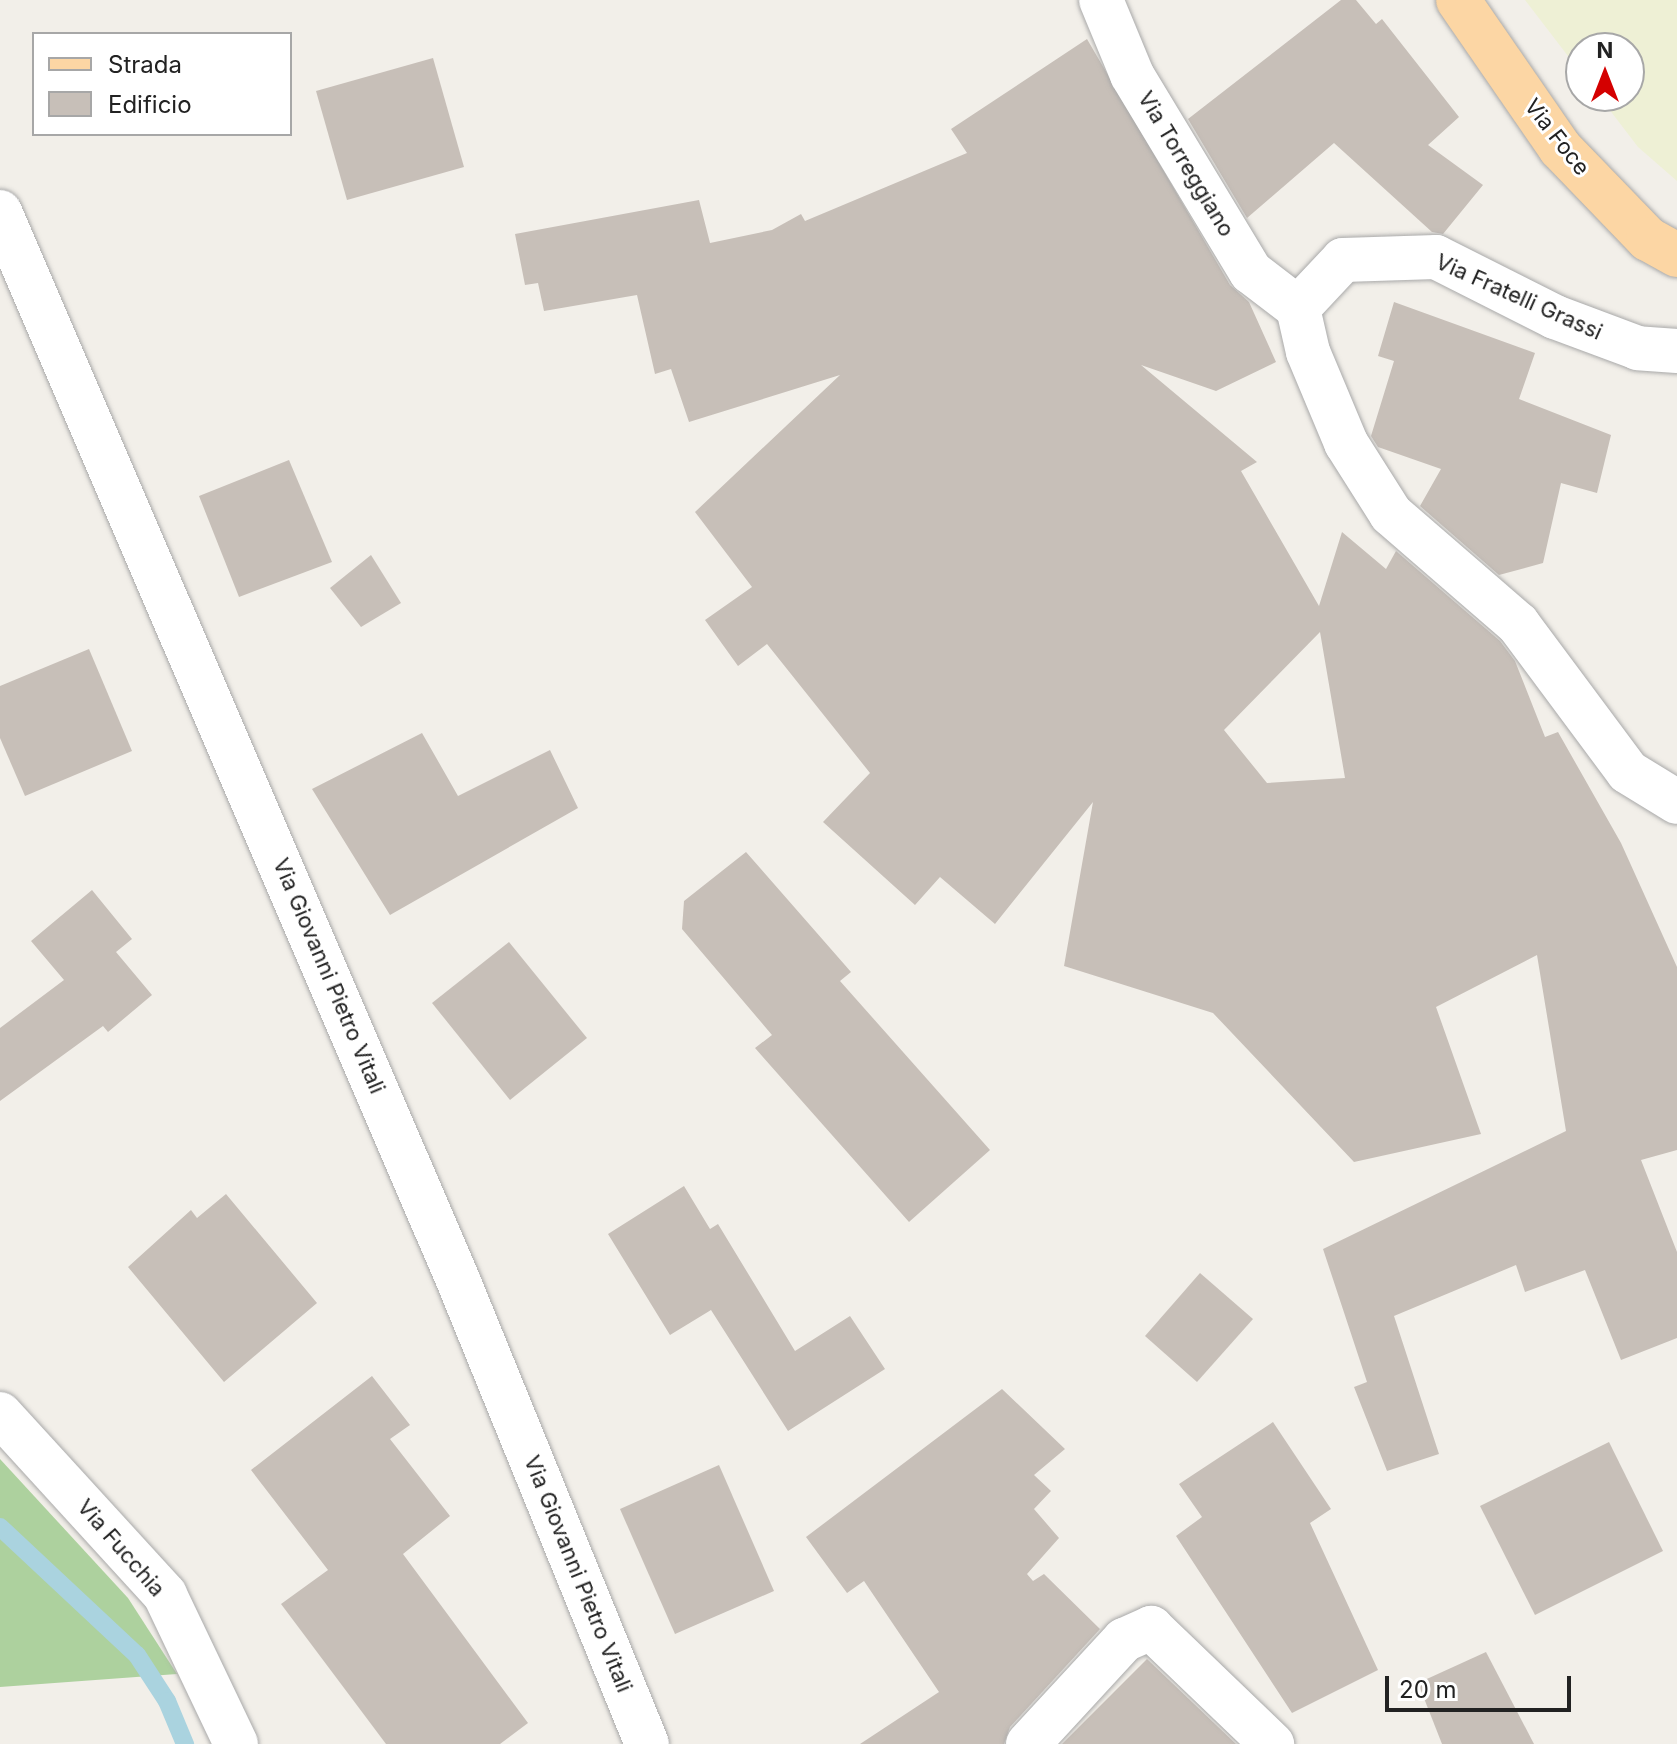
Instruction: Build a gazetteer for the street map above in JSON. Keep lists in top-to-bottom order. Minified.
{"streets":{"main road":["Via Foce"],"street":["Via Torreggiano","Via Fratelli Grassi","Via Giovanni Pietro Vitali","Via Fucchia"]},"crossings":[["Via Torreggiano","Via Fratelli Grassi"]],"legend":["Strada","Edificio"],"scale_bar":"20 m","north":"top"}
